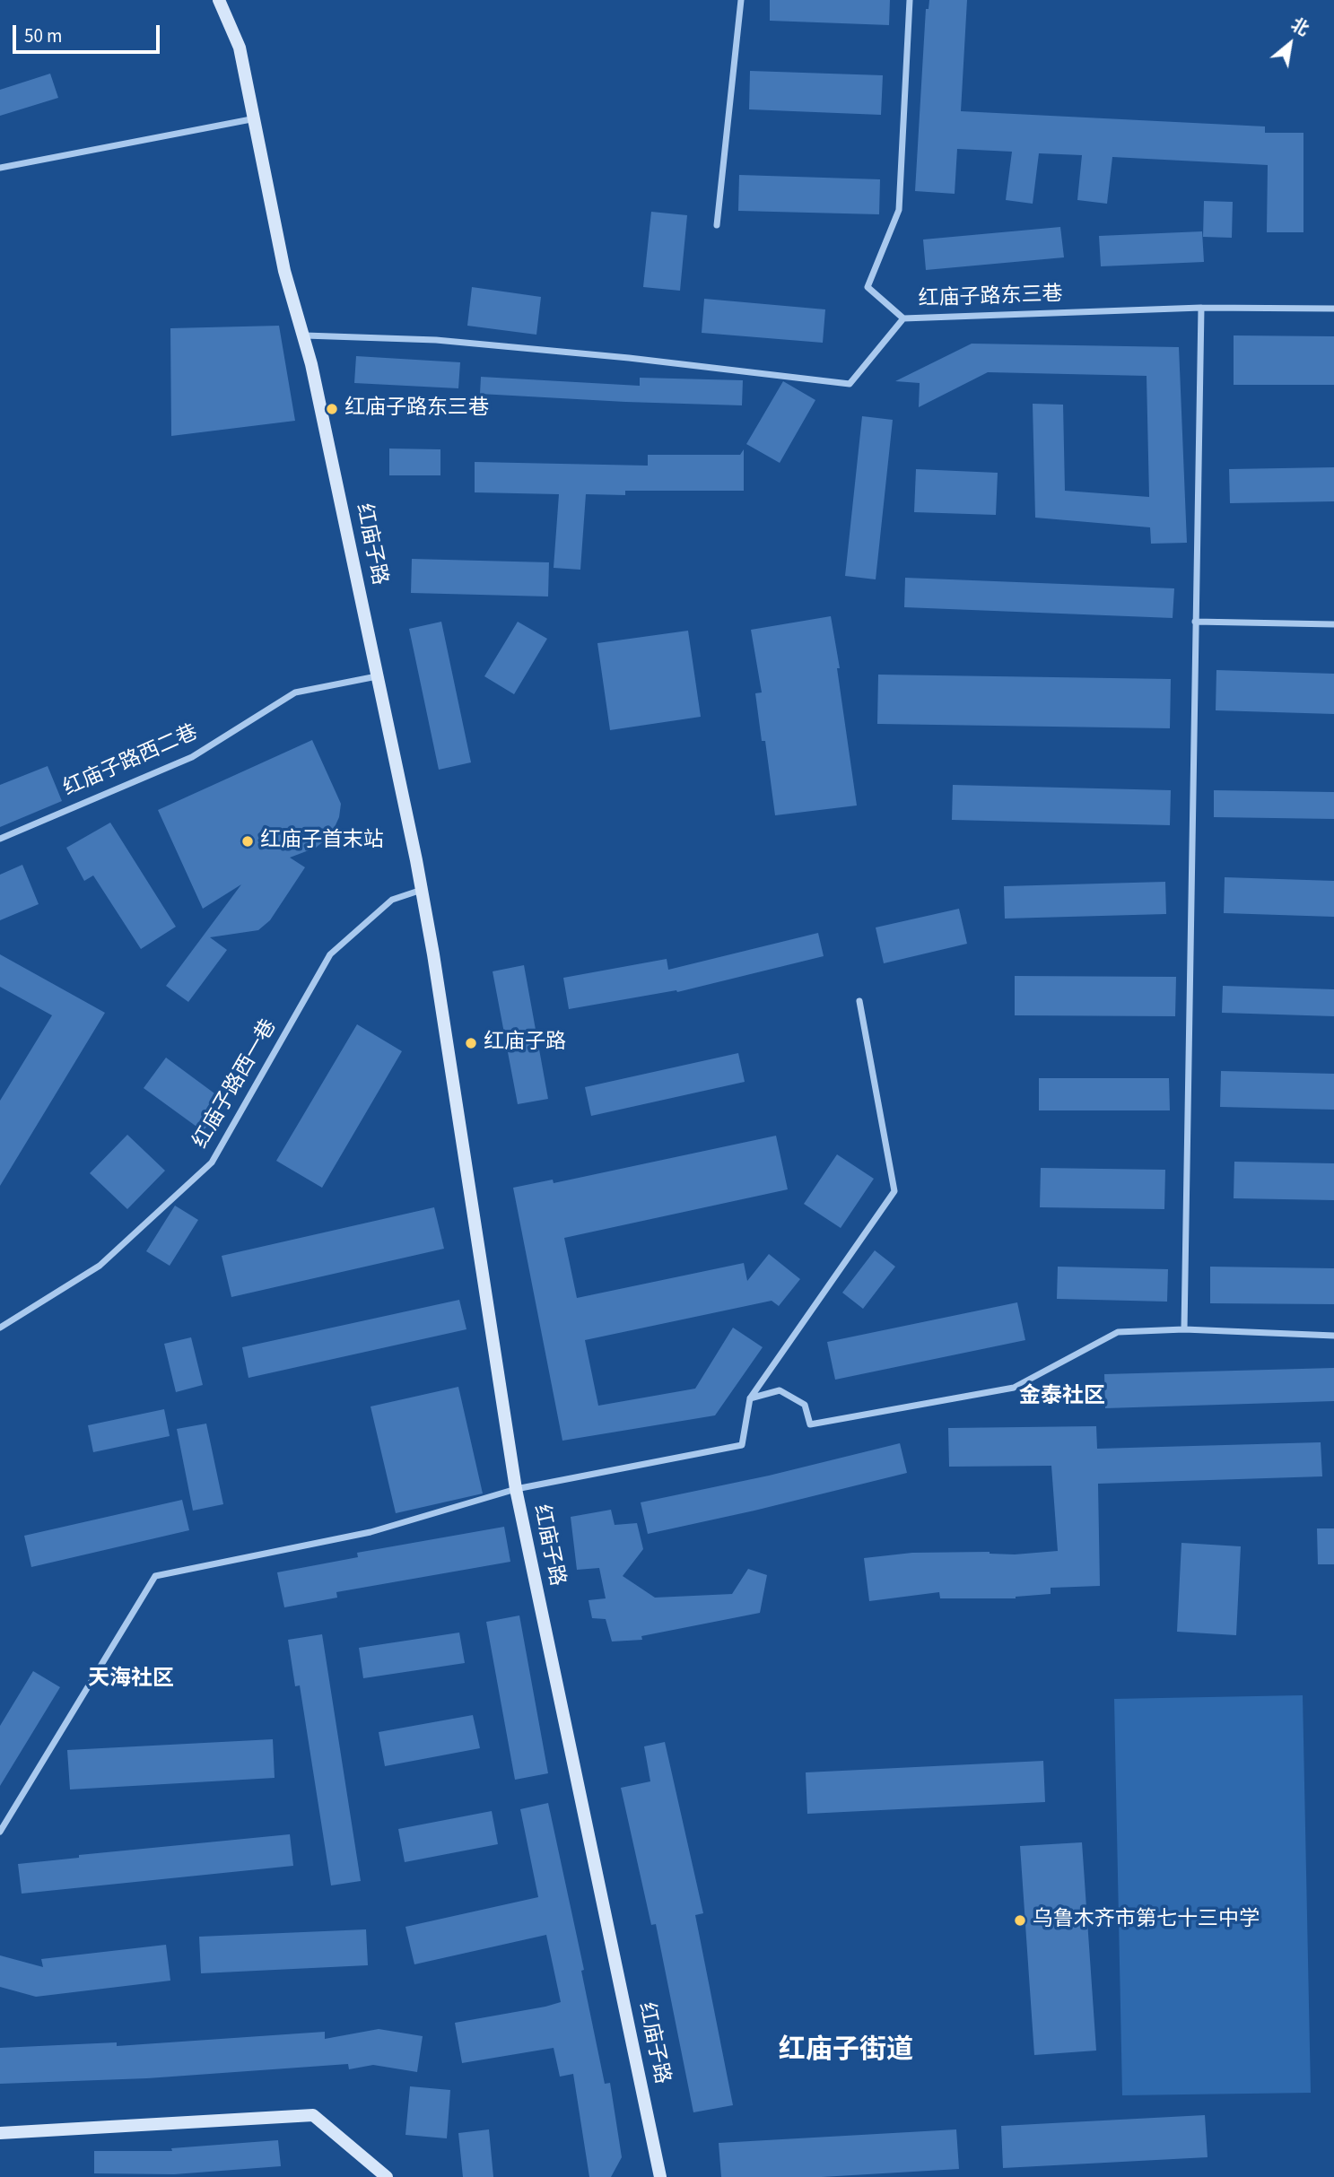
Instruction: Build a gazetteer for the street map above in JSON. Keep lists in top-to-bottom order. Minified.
{"streets":{"street":["红庙子路东三巷","红庙子路","红庙子路西二巷","红庙子路西一巷"]},"crossings":[["红庙子路东三巷","红庙子路"],["红庙子路","红庙子路西二巷"],["红庙子路","红庙子路西一巷"]],"districts":["金泰社区","天海社区","红庙子街道"],"places":["红庙子路东三巷","红庙子首末站","红庙子路","乌鲁木齐市第七十三中学"],"scale_bar":"50 m","north":"top right"}
